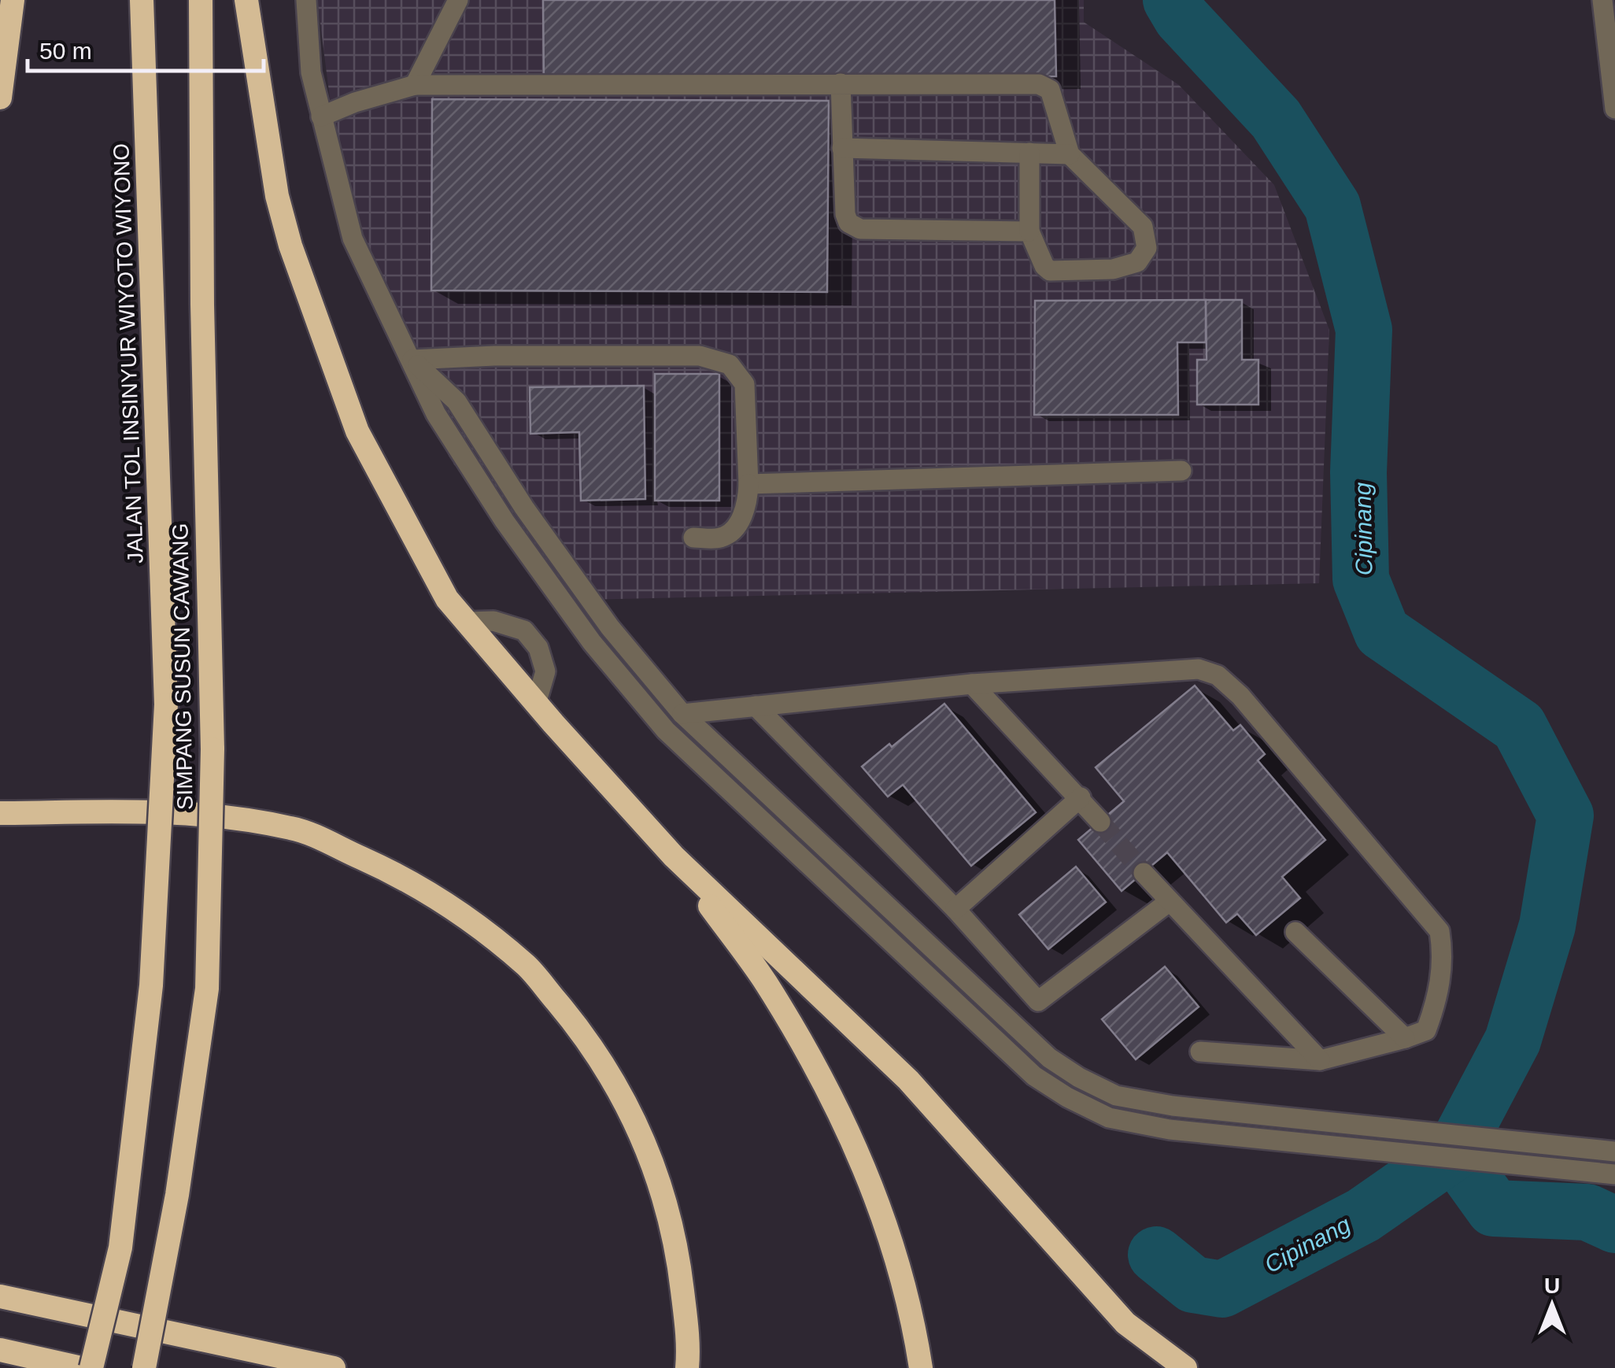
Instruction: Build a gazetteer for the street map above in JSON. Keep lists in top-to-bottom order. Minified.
{"streets":{"highway":["JALAN TOL INSINYUR WIYOTO WIYONO","SIMPANG SUSUN CAWANG"]},"crossings":[["JALAN TOL INSINYUR WIYOTO WIYONO","SIMPANG SUSUN CAWANG"]],"water":["Cipinang"],"scale_bar":"50 m","north":"top"}
